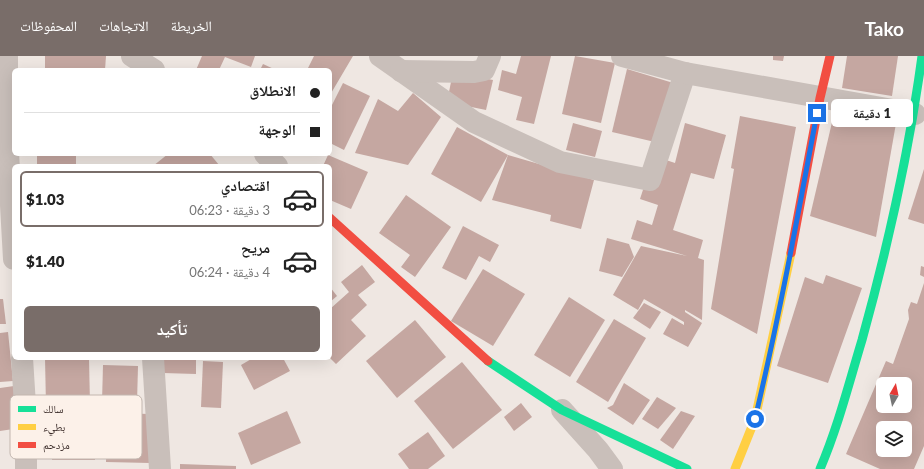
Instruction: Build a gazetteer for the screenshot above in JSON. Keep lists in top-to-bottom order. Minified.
{"legend":["سالك","بطيء","مزدحم"],"north":"top","page":{"header":"Tako","nav":["الخريطة","الاتجاهات","المحفوظات"],"banner":["الانطلاق","الوجهة"],"bubble":"1 دقيقة","list":[{"name":"اقتصادي","note":"3 دقيقة · 06:23","value":"$1.03"},{"name":"مريح","note":"4 دقيقة · 06:24","value":"$1.40"}],"buttons":"تأكيد"}}
